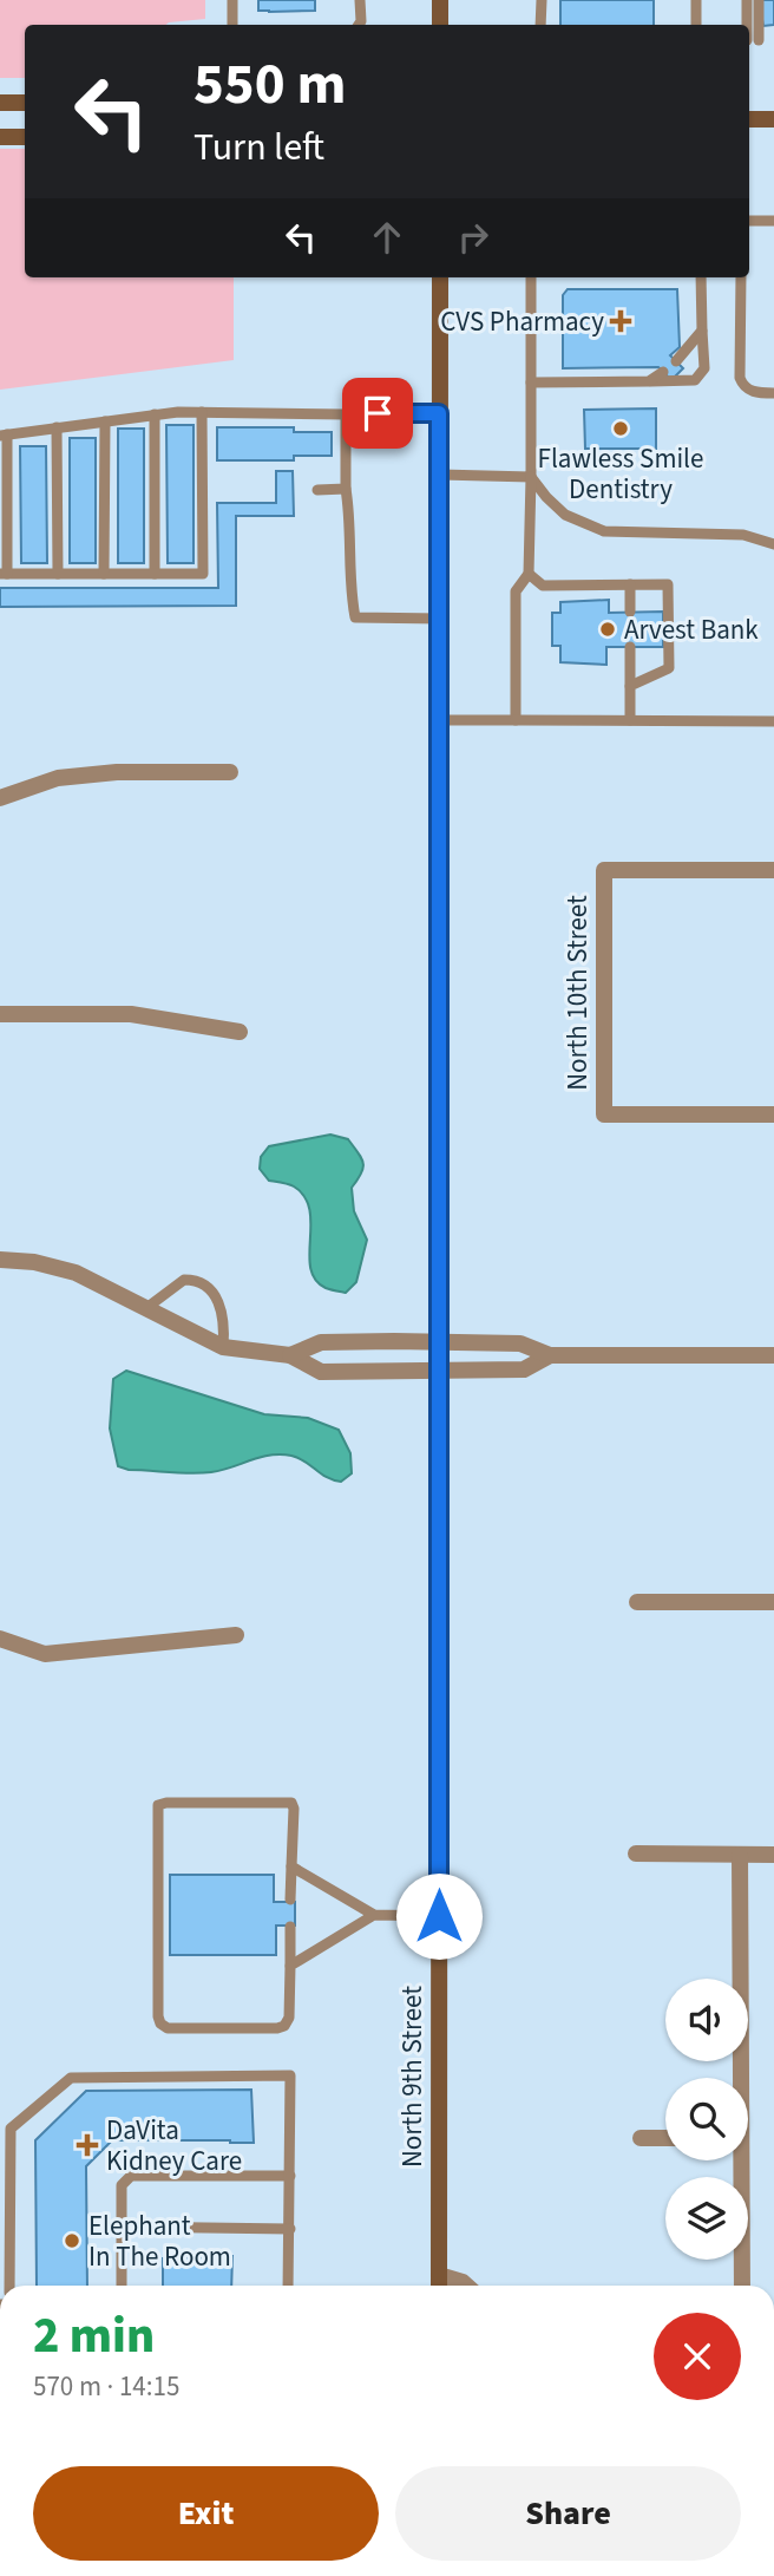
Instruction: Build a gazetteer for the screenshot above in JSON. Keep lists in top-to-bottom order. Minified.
{"streets":{"main road":["North 9th Street"],"street":["North 10th Street"]},"places":{"health":["CVS Pharmacy","DaVita Kidney Care"],"other":["Flawless Smile Dentistry","Arvest Bank","Elephant In The Room"]},"page":{"turn":["550 m","Turn left"],"heading":["2 min","570 m · 14:15"],"buttons":["Exit","Share"]}}
